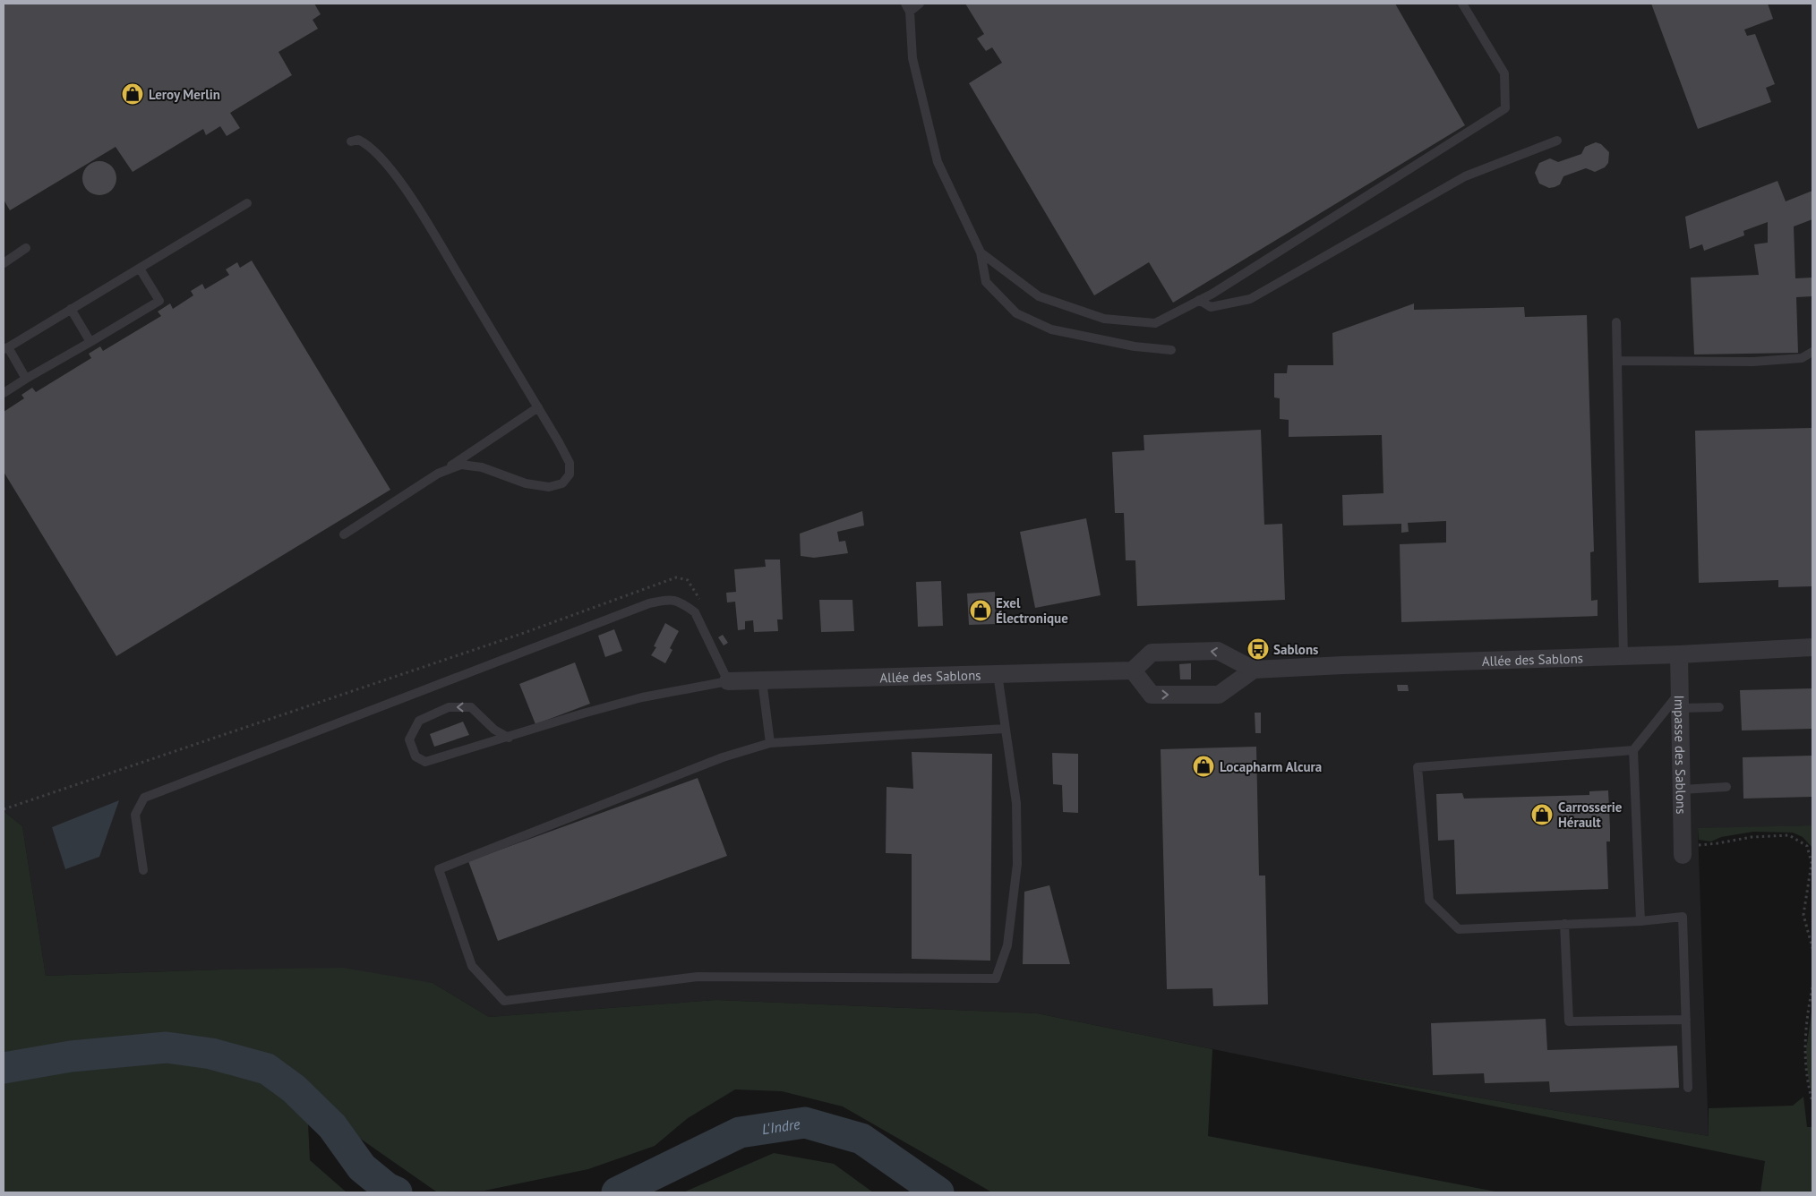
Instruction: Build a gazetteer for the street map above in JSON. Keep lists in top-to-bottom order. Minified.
{"streets":{"street":["Allée des Sablons","Impasse des Sablons"]},"crossings":[["Allée des Sablons","Impasse des Sablons"]],"water":["L'Indre"],"places":{"shop":["Leroy Merlin","Exel Électronique","Locapharm Alcura","Carrosserie Hérault"],"bus stop":["Sablons"]}}
